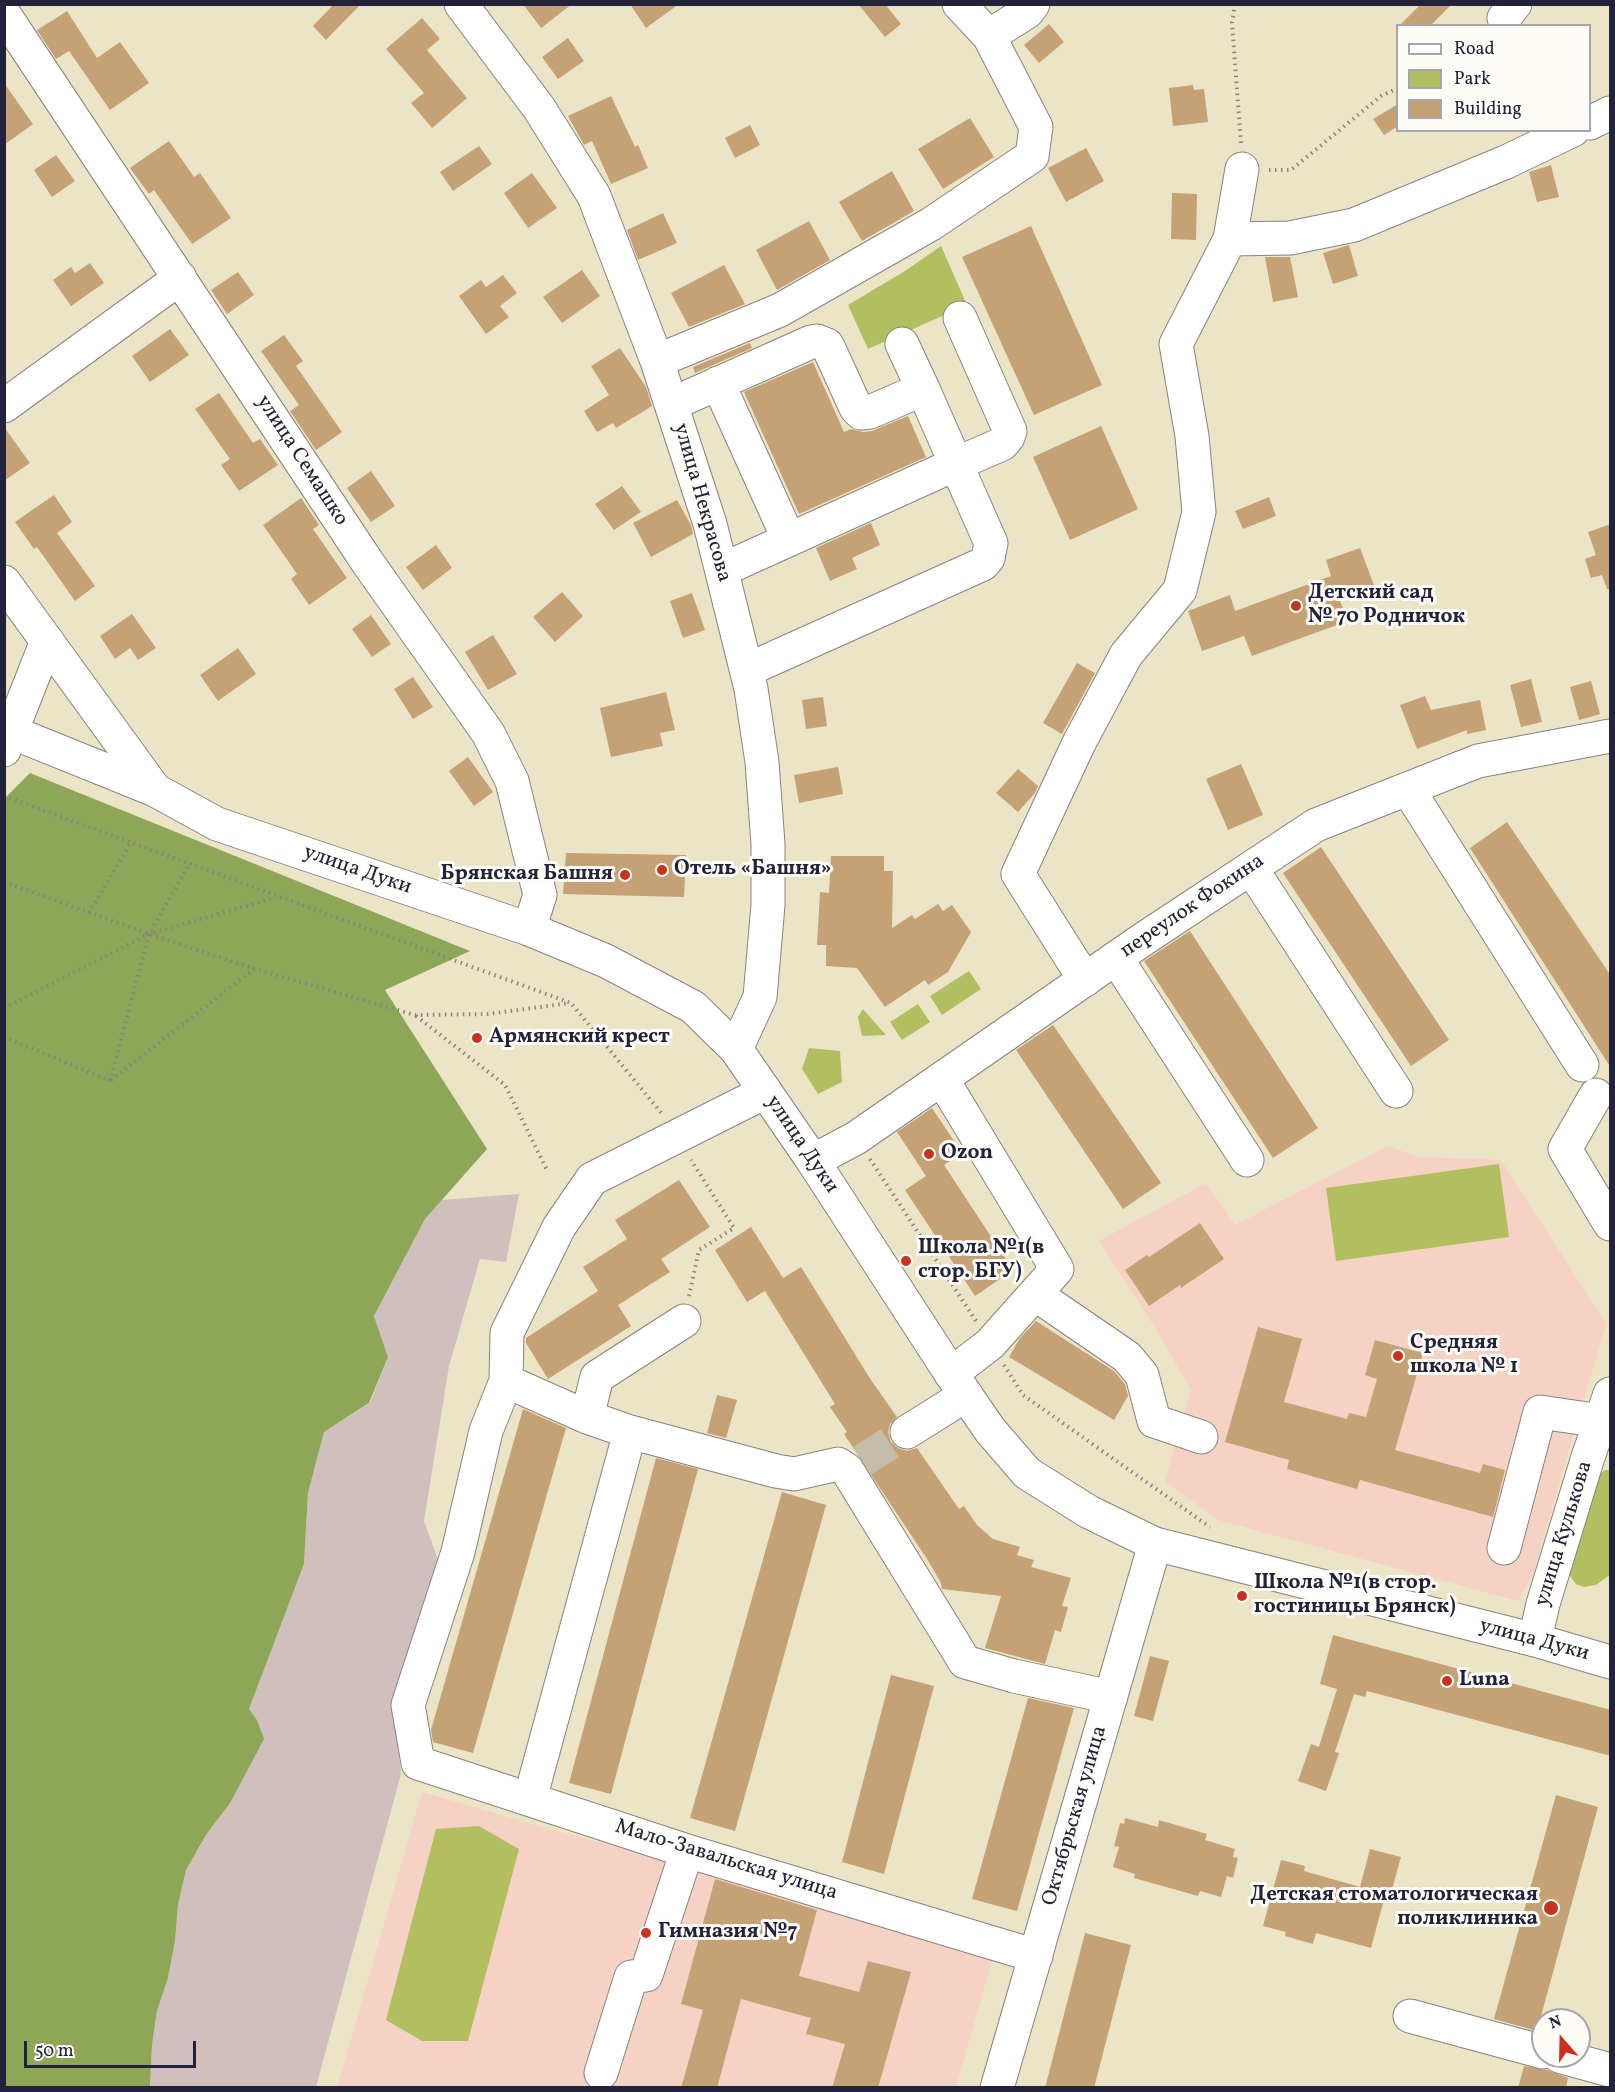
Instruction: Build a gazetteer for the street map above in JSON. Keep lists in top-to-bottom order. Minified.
{"streets":{"street":["улица Семашко","улица Некрасова","улица Дуки","переулок Фокина","улица Кулькова","Октябрьская улица","Мало-Завальская улица"]},"crossings":[["улица Семашко","улица Дуки"],["улица Некрасова","улица Дуки"],["улица Дуки","переулок Фокина"],["улица Дуки","улица Кулькова"],["улица Дуки","Октябрьская улица"],["Октябрьская улица","Мало-Завальская улица"]],"places":["Детский сад № 70 Родничок","Отель «Башня»","Брянская Башня","Армянский крест","Ozon","Школа №1(в стор. БГУ)","Средняя школа № 1","Школа №1(в стор. гостиницы Брянск)","Luna","Детская стоматологическая поликлиника","Гимназия №7"],"legend":["Road","Park","Building"],"scale_bar":"50 m","north":"top"}
